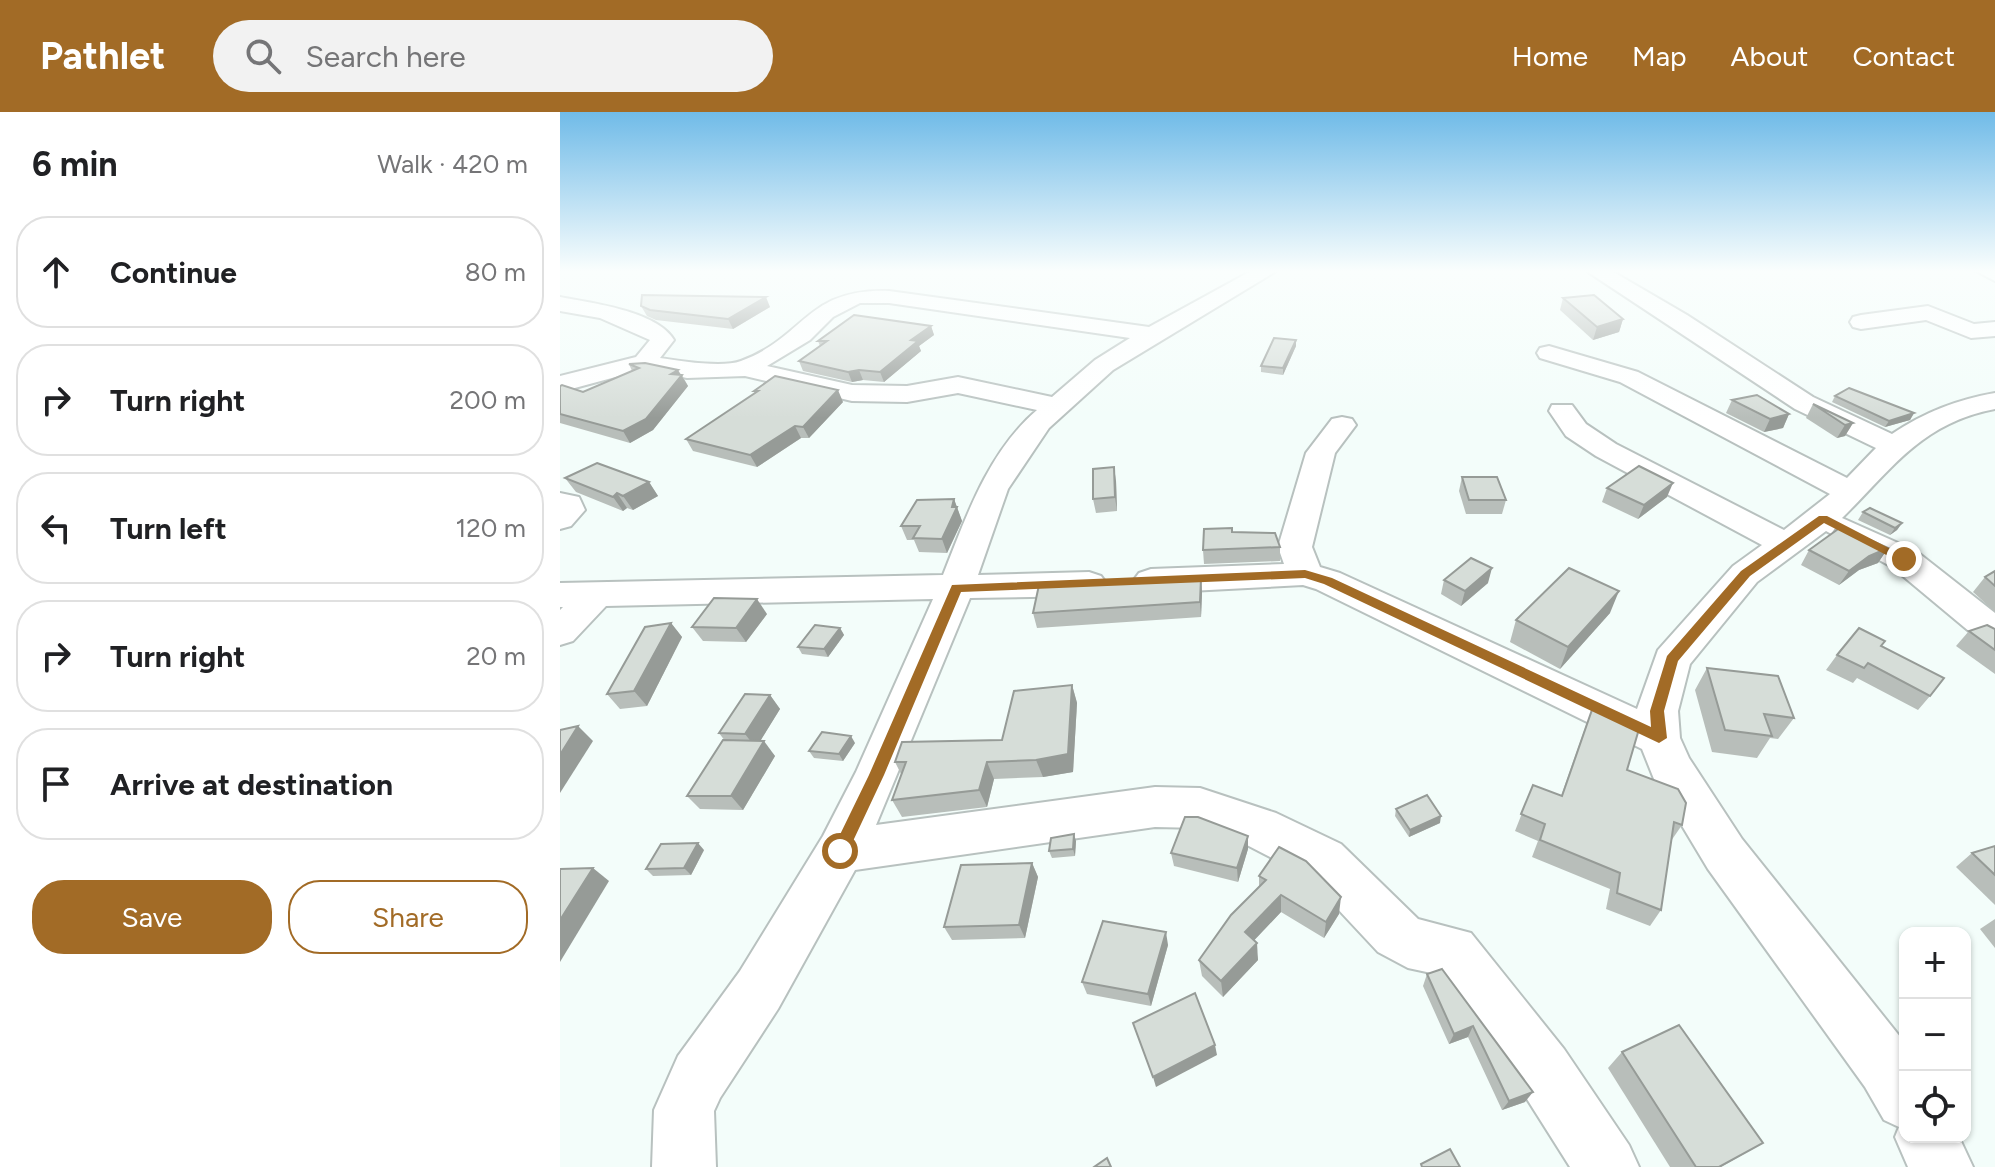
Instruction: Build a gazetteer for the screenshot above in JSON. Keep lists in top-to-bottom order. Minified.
{"page":{"header":"Pathlet","search":"Search here","nav":["Home","Map","About","Contact"],"heading":["6 min","Walk · 420 m"],"list":[["Continue","80 m"],["Turn right","200 m"],["Turn left","120 m"],["Turn right","20 m"],"Arrive at destination"],"buttons":["Save","Share"],"map_buttons":["+","−"]}}
